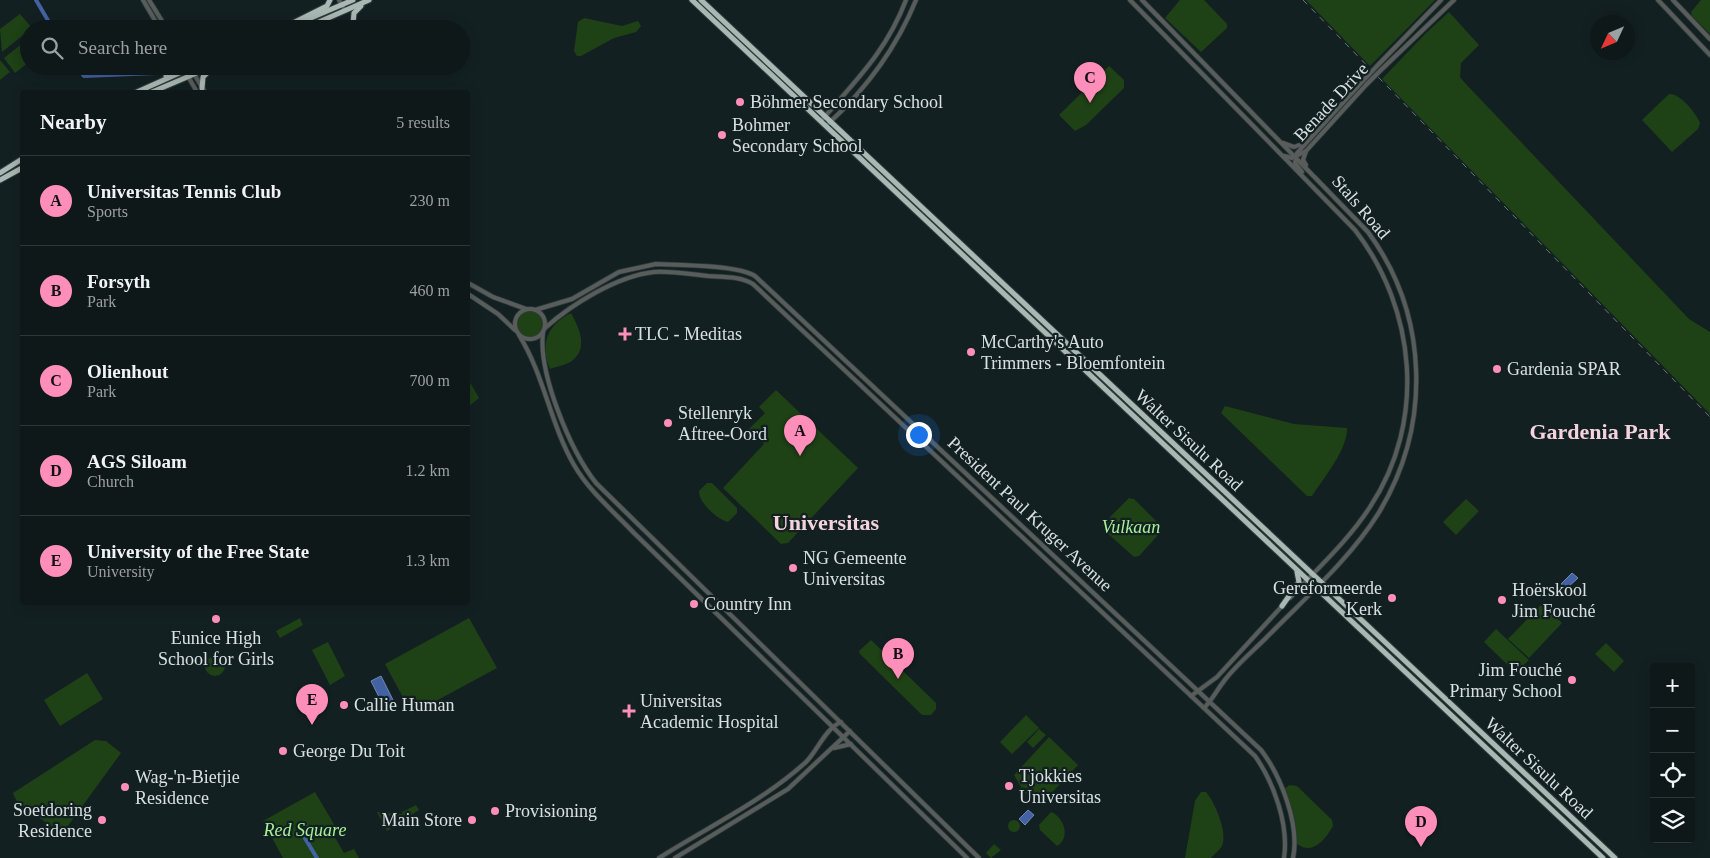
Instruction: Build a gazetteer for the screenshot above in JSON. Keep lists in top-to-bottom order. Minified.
{"streets":{"highway":["Walter Sisulu Road"],"street":["Benade Drive","Stals Road","President Paul Kruger Avenue"]},"crossings":[["Benade Drive","Stals Road"],["Stals Road","Walter Sisulu Road"],["Stals Road","President Paul Kruger Avenue"]],"districts":["Gardenia Park","Universitas"],"parks":["Vulkaan","Red Square"],"places":{"other":["Böhmer Secondary School","Bohmer Secondary School","McCarthy's Auto Trimmers - Bloemfontein","Gardenia SPAR","Stellenryk Aftree-Oord","NG Gemeente Universitas","Gereformeerde Kerk","Hoërskool Jim Fouché","Country Inn","Eunice High School for Girls","Jim Fouché Primary School","Callie Human","George Du Toit","Tjokkies Universitas","Wag-'n-Bietjie Residence","Provisioning","Soetdoring Residence","Main Store"],"health":["TLC - Meditas","Universitas Academic Hospital"]},"north":"bottom left","page":{"search":"Search here","pins":["C","A","B","E","D"],"heading":["Nearby","5 results"],"list":[{"mark":"A","name":"Universitas Tennis Club","note":"Sports","value":"230 m"},{"mark":"B","name":"Forsyth","note":"Park","value":"460 m"},{"mark":"C","name":"Olienhout","note":"Park","value":"700 m"},{"mark":"D","name":"AGS Siloam","note":"Church","value":"1.2 km"},{"mark":"E","name":"University of the Free State","note":"University","value":"1.3 km"}],"map_buttons":["+","−"]}}
